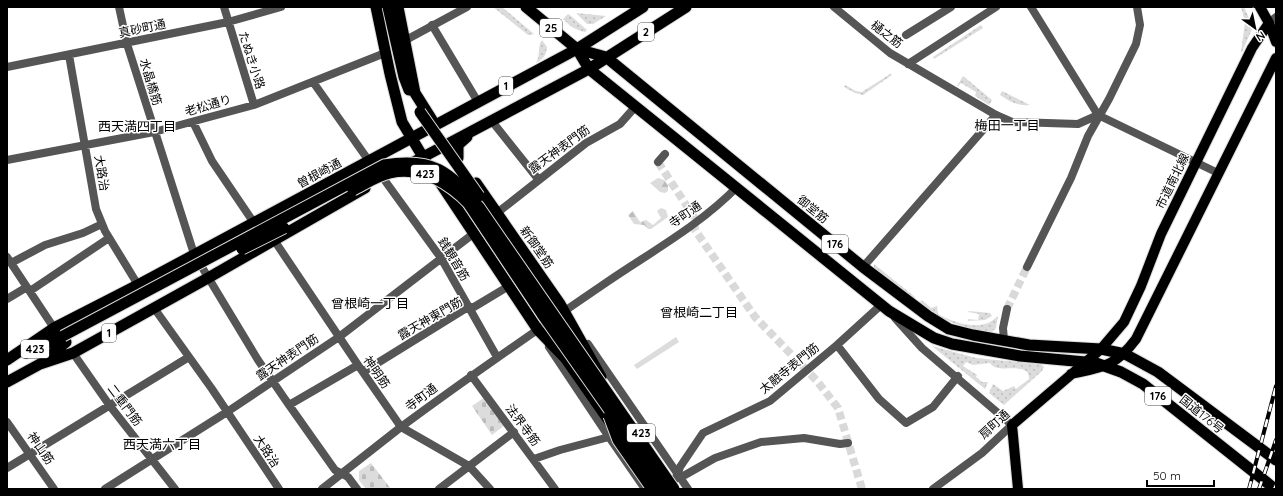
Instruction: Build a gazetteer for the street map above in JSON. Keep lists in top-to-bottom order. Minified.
{"streets":{"highway":["25","2","1","曽根崎通","423","御堂筋","176","新御堂筋","国道176号"],"main road":["市道南北線","扇町通"],"street":["真砂町通","樋之筋","たぬき小路","水晶橋筋","老松通り","露天神表門筋","大路治","寺町通","銭観音筋","露天神東門筋","太融寺表門筋","神明筋","二重門筋","法界寺筋","神山筋"]},"crossings":[["真砂町通","たぬき小路"],["真砂町通","水晶橋筋"],["真砂町通","大路治"],["2","1"],["2","御堂筋"],["たぬき小路","老松通り"],["水晶橋筋","1"],["水晶橋筋","老松通り"],["水晶橋筋","露天神表門筋"],["水晶橋筋","曽根崎通"],["水晶橋筋","寺町通"],["水晶橋筋","露天神東門筋"],["1","大路治"],["1","423"],["1","御堂筋"],["1","新御堂筋"],["1","銭観音筋"],["1","神明筋"],["1","二重門筋"],["老松通り","大路治"],["老松通り","423"],["露天神表門筋","大路治"],["露天神表門筋","423"],["露天神表門筋","御堂筋"],["露天神表門筋","新御堂筋"],["露天神表門筋","銭観音筋"],["露天神表門筋","神明筋"],["露天神表門筋","二重門筋"],["大路治","曽根崎通"],["曽根崎通","423"],["曽根崎通","御堂筋"],["曽根崎通","新御堂筋"],["423","寺町通"],["423","新御堂筋"],["423","露天神東門筋"],["市道南北線","御堂筋"],["市道南北線","国道176号"],["市道南北線","扇町通"],["御堂筋","寺町通"],["御堂筋","太融寺表門筋"],["御堂筋","国道176号"],["御堂筋","扇町通"],["寺町通","新御堂筋"],["寺町通","銭観音筋"],["寺町通","神明筋"],["寺町通","法界寺筋"],["新御堂筋","太融寺表門筋"],["銭観音筋","露天神東門筋"],["露天神東門筋","神明筋"],["国道176号","扇町通"]],"districts":["梅田一丁目","西天満四丁目","曾根崎一丁目","曾根崎二丁目","西天満六丁目"],"scale_bar":"50 m","north":"bottom right"}
